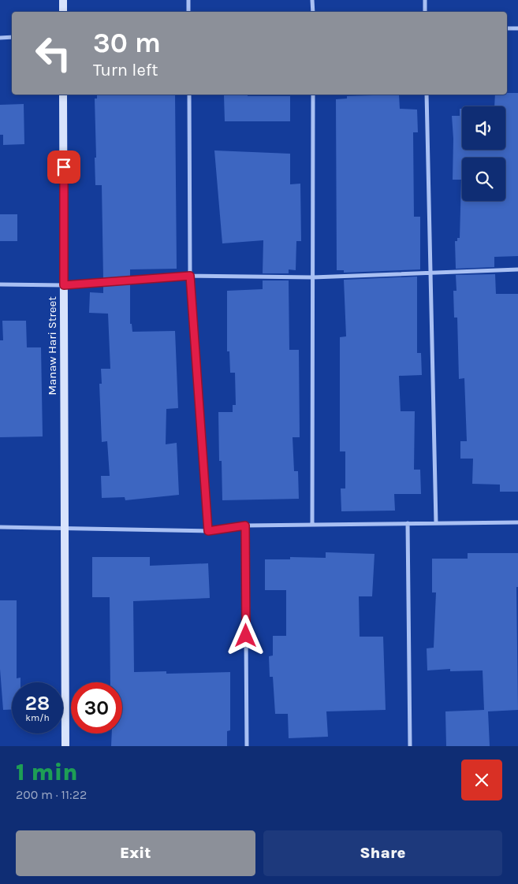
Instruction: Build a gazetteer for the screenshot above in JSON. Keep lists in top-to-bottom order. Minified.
{"streets":{"street":["Manaw Hari Street"]},"page":{"turn":["30 m","Turn left"],"speed":"28 km/h","limit":"30","heading":["1 min","200 m · 11:22"],"buttons":["Exit","Share"]}}
